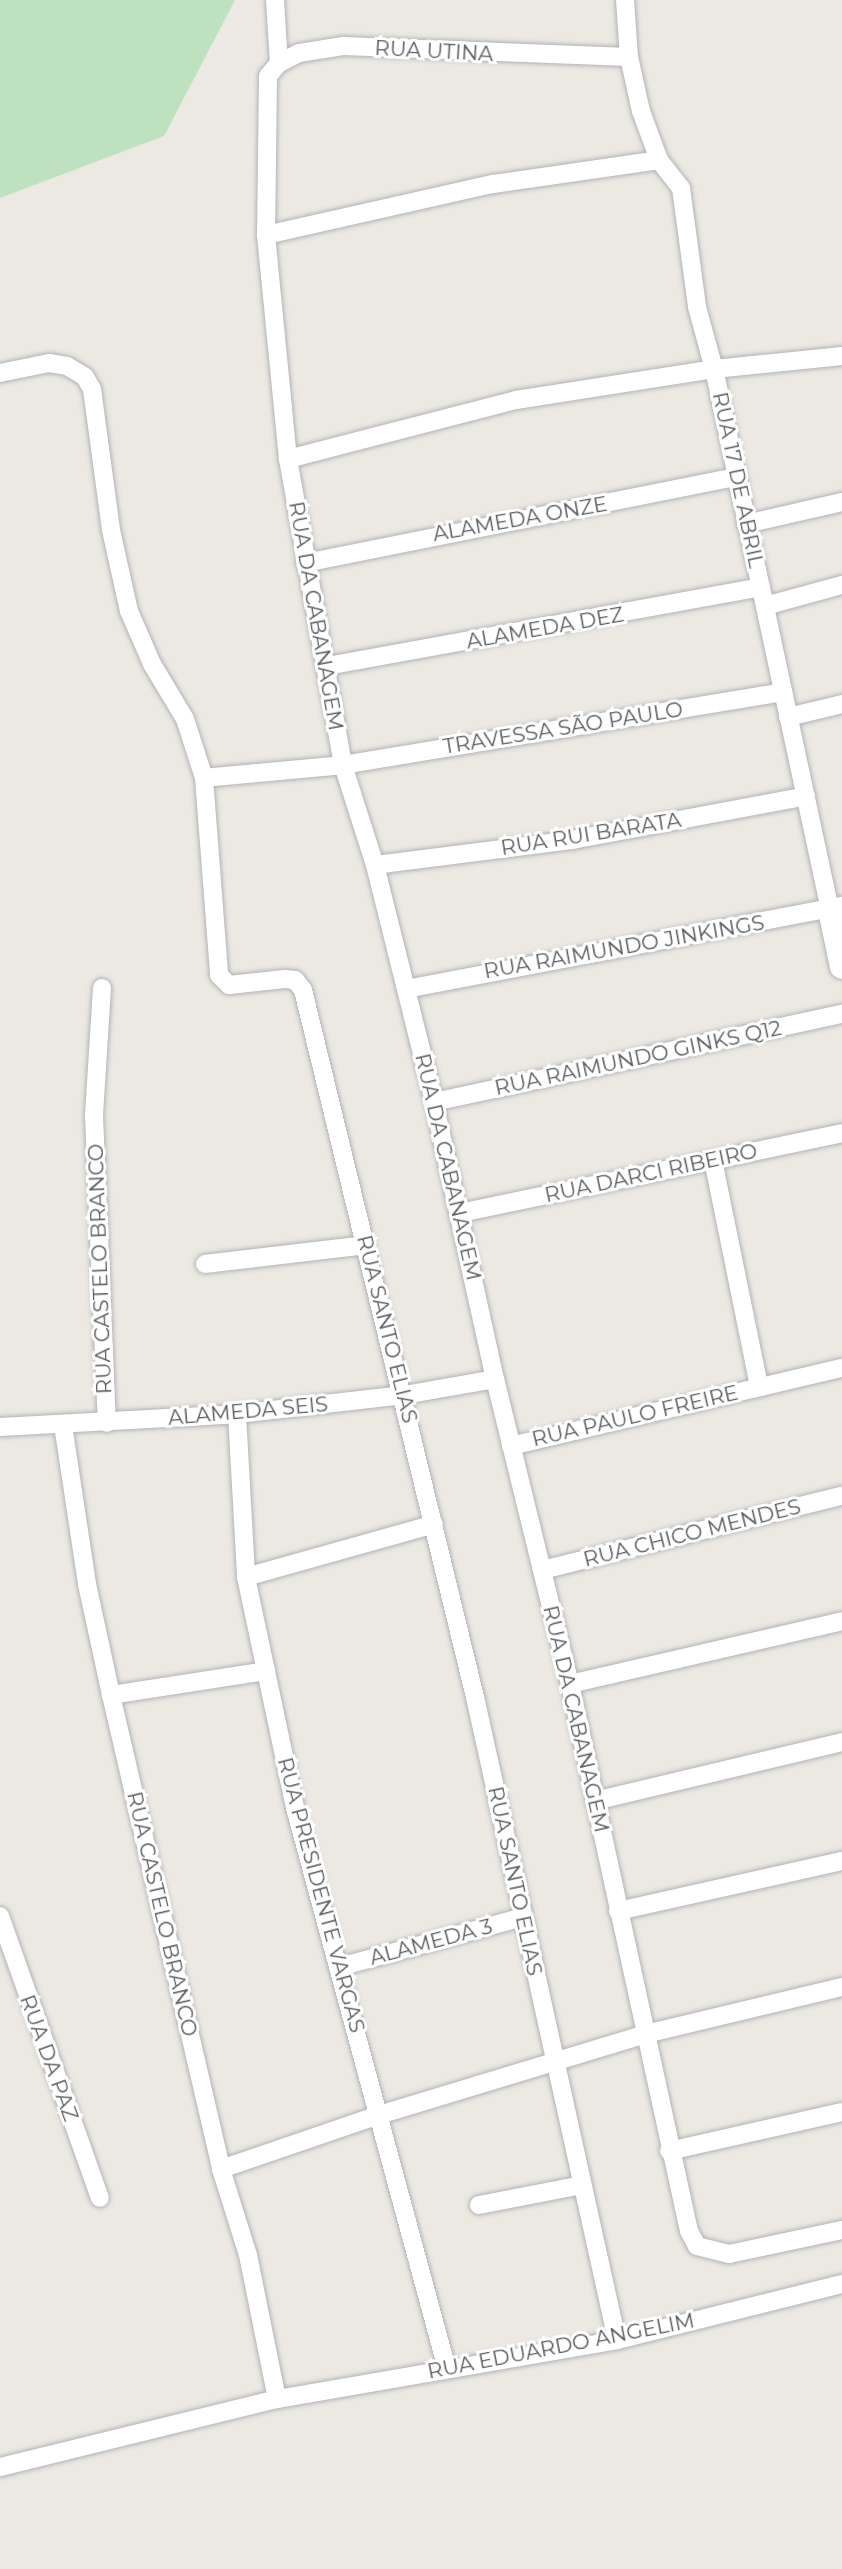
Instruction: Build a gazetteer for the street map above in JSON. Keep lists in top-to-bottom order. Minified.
{"streets":{"street":["RUA UTINA","RUA 17 DE ABRIL","ALAMEDA ONZE","RUA DA CABANAGEM","ALAMEDA DEZ","TRAVESSA SÃO PAULO","RUA RUI BARATA","RUA RAIMUNDO JINKINGS","RUA RAIMUNDO GINKS Q12","RUA DARCI RIBEIRO","RUA CASTELO BRANCO","RUA SANTO ELIAS","ALAMEDA SEIS","RUA PAULO FREIRE","RUA CHICO MENDES","RUA PRESIDENTE VARGAS","ALAMEDA 3","RUA DA PAZ","RUA EDUARDO ANGELIM"]},"crossings":[["RUA UTINA","RUA 17 DE ABRIL"],["RUA UTINA","RUA DA CABANAGEM"],["RUA 17 DE ABRIL","ALAMEDA ONZE"],["RUA 17 DE ABRIL","ALAMEDA DEZ"],["RUA 17 DE ABRIL","TRAVESSA SÃO PAULO"],["RUA 17 DE ABRIL","RUA RUI BARATA"],["RUA 17 DE ABRIL","RUA RAIMUNDO JINKINGS"],["ALAMEDA ONZE","RUA DA CABANAGEM"],["RUA DA CABANAGEM","ALAMEDA DEZ"],["RUA DA CABANAGEM","TRAVESSA SÃO PAULO"],["RUA DA CABANAGEM","RUA RUI BARATA"],["RUA DA CABANAGEM","RUA RAIMUNDO JINKINGS"],["RUA DA CABANAGEM","RUA RAIMUNDO GINKS Q12"],["RUA DA CABANAGEM","RUA DARCI RIBEIRO"],["RUA DA CABANAGEM","ALAMEDA SEIS"],["RUA DA CABANAGEM","RUA PAULO FREIRE"],["RUA DA CABANAGEM","RUA CHICO MENDES"],["TRAVESSA SÃO PAULO","RUA SANTO ELIAS"],["RUA DARCI RIBEIRO","RUA PAULO FREIRE"],["RUA CASTELO BRANCO","ALAMEDA SEIS"],["RUA CASTELO BRANCO","RUA EDUARDO ANGELIM"],["RUA SANTO ELIAS","ALAMEDA SEIS"],["RUA SANTO ELIAS","ALAMEDA 3"],["RUA SANTO ELIAS","RUA EDUARDO ANGELIM"],["ALAMEDA SEIS","RUA PRESIDENTE VARGAS"],["RUA PRESIDENTE VARGAS","ALAMEDA 3"],["RUA PRESIDENTE VARGAS","RUA EDUARDO ANGELIM"]]}
